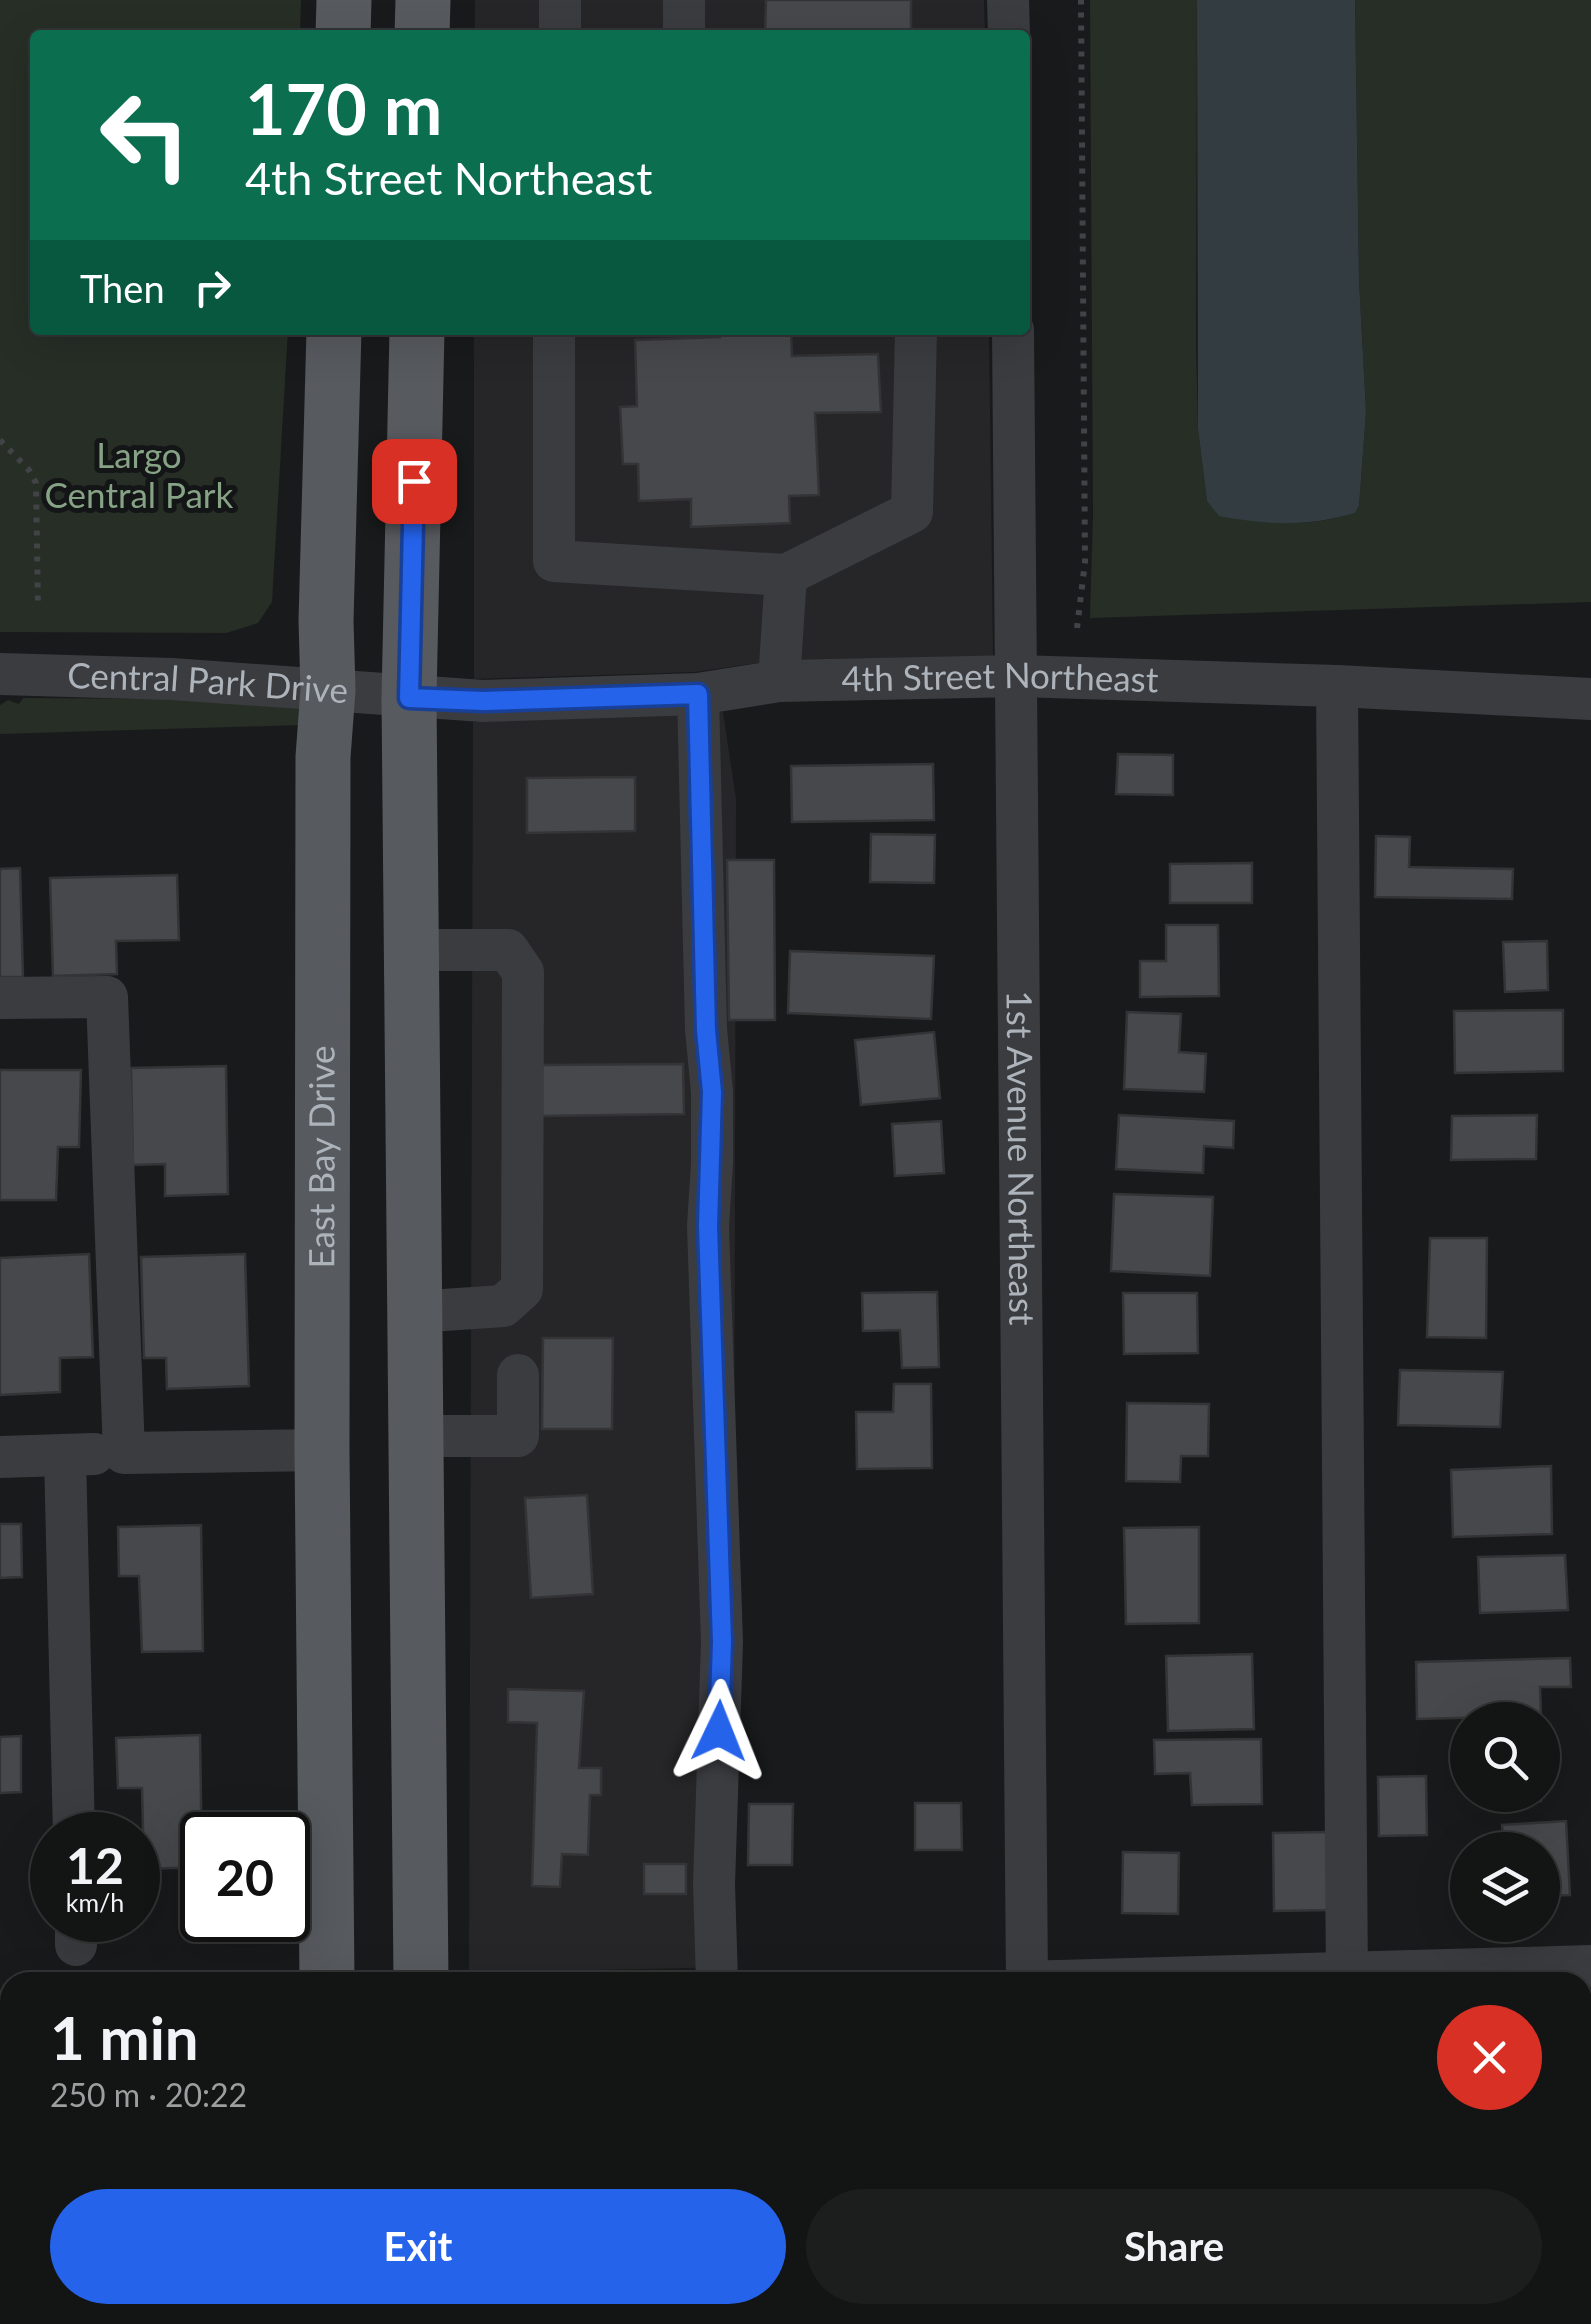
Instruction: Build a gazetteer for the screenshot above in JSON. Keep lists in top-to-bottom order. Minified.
{"streets":{"main road":["East Bay Drive"],"street":["4th Street Northeast","Central Park Drive","1st Avenue Northeast"]},"crossings":[["4th Street Northeast","Central Park Drive"],["4th Street Northeast","1st Avenue Northeast"],["Central Park Drive","East Bay Drive"]],"parks":["Largo Central Park"],"page":{"turn":["170 m","4th Street Northeast"],"then":"Then","speed":"12 km/h","limit":"20","heading":["1 min","250 m · 20:22"],"buttons":["Exit","Share"]}}
